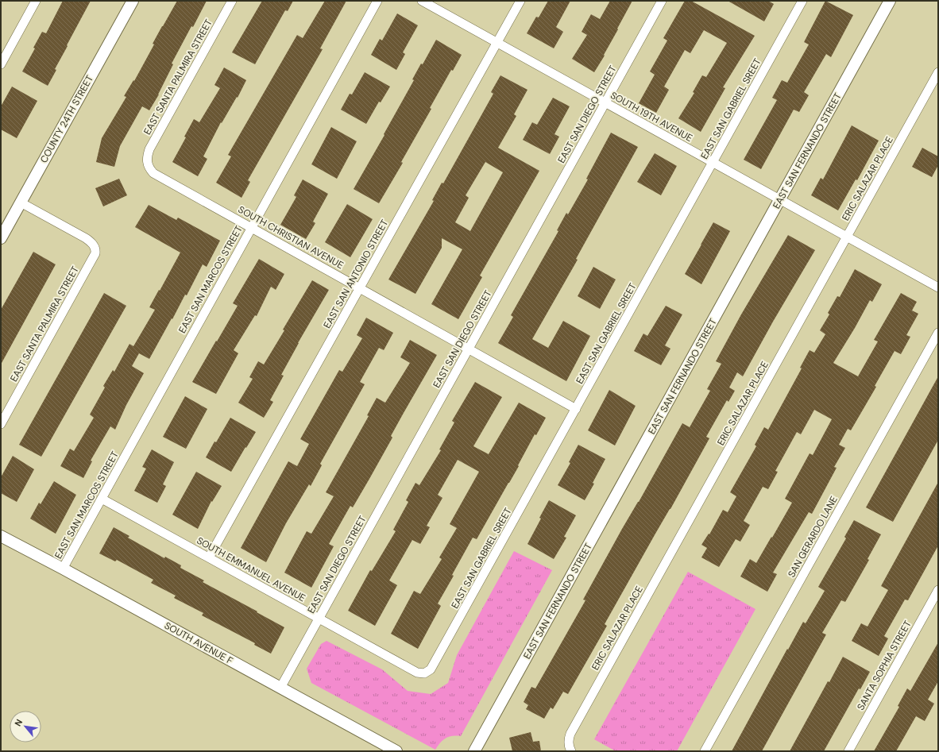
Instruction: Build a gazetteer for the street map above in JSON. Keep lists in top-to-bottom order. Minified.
{"streets":{"street":["EAST SANTA PALMIRA STREET","EAST SAN GABRIEL SREET","EAST SAN DIEGO STREET","SOUTH 19TH AVENUE","COUNTY 24TH STREET","EAST SAN FERNANDO STREET","ERIC SALAZAR PLACE","SOUTH CHRISTIAN AVENUE","EAST SAN ANTONIO STREET","EAST SAN MARCOS STREET","SAN GERARDO LANE","SOUTH EMMANUEL AVENUE","SOUTH AVENUE F","SANTA SOPHIA STREET"]},"crossings":[["EAST SANTA PALMIRA STREET","COUNTY 24TH STREET"],["EAST SANTA PALMIRA STREET","SOUTH CHRISTIAN AVENUE"],["EAST SAN GABRIEL SREET","SOUTH 19TH AVENUE"],["EAST SAN GABRIEL SREET","SOUTH CHRISTIAN AVENUE"],["EAST SAN GABRIEL SREET","SOUTH EMMANUEL AVENUE"],["EAST SAN DIEGO STREET","SOUTH 19TH AVENUE"],["EAST SAN DIEGO STREET","SOUTH CHRISTIAN AVENUE"],["EAST SAN DIEGO STREET","SOUTH EMMANUEL AVENUE"],["EAST SAN DIEGO STREET","SOUTH AVENUE F"],["SOUTH 19TH AVENUE","EAST SAN FERNANDO STREET"],["SOUTH 19TH AVENUE","ERIC SALAZAR PLACE"],["SOUTH 19TH AVENUE","EAST SAN ANTONIO STREET"],["SOUTH CHRISTIAN AVENUE","EAST SAN ANTONIO STREET"],["SOUTH CHRISTIAN AVENUE","EAST SAN MARCOS STREET"],["EAST SAN ANTONIO STREET","SOUTH EMMANUEL AVENUE"],["EAST SAN MARCOS STREET","SOUTH EMMANUEL AVENUE"],["EAST SAN MARCOS STREET","SOUTH AVENUE F"]],"north":"top left"}
